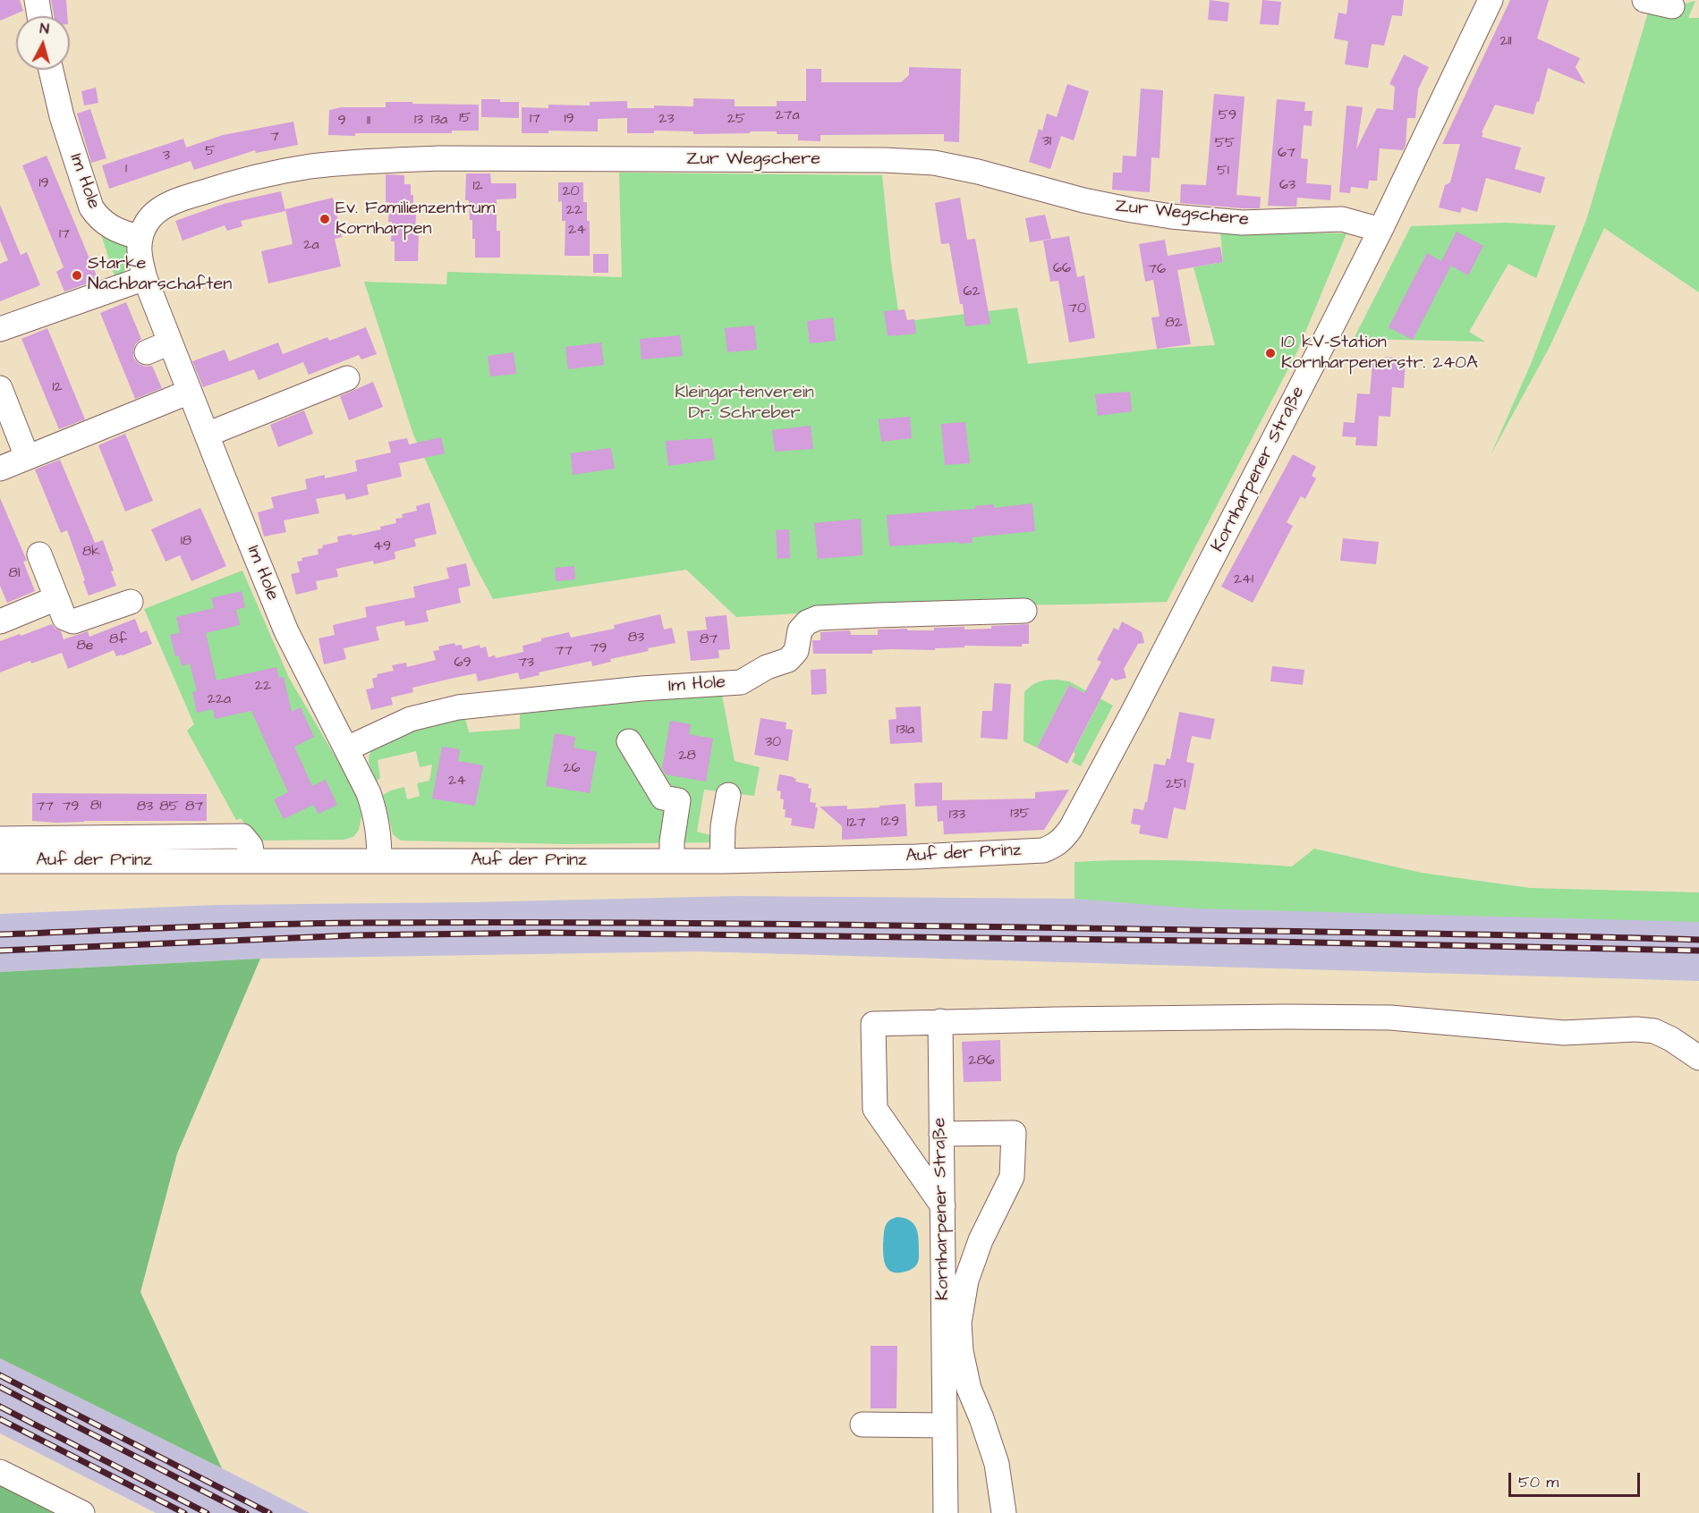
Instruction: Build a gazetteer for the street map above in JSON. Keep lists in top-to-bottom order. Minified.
{"streets":{"street":["Zur Wegschere","Im Hole","Kornharpener Straße","Auf der Prinz"]},"crossings":[["Zur Wegschere","Im Hole"],["Zur Wegschere","Kornharpener Straße"],["Im Hole","Auf der Prinz"],["Kornharpener Straße","Auf der Prinz"]],"parks":["Kleingartenverein Dr. Schreber"],"places":["Ev. Familienzentrum Kornharpen","Starke Nachbarschaften","10 kV-Station Kornharpenerstr. 240A"],"house_numbers":["211","27a","59","15","17","19","23","25","13","13a","9","11","7","31","55","5","67","3","1","51","19","63","12","20","22","24","17","2a","66","76","62","70","82","12","18","49","8k","8l","241","83","8f","87","8e","79","77","69","73","22","22a","131a","30","28","26","24","251","81","77","79","83","85","87","135","133","129","127","286"],"scale_bar":"50 m","north":"top"}
